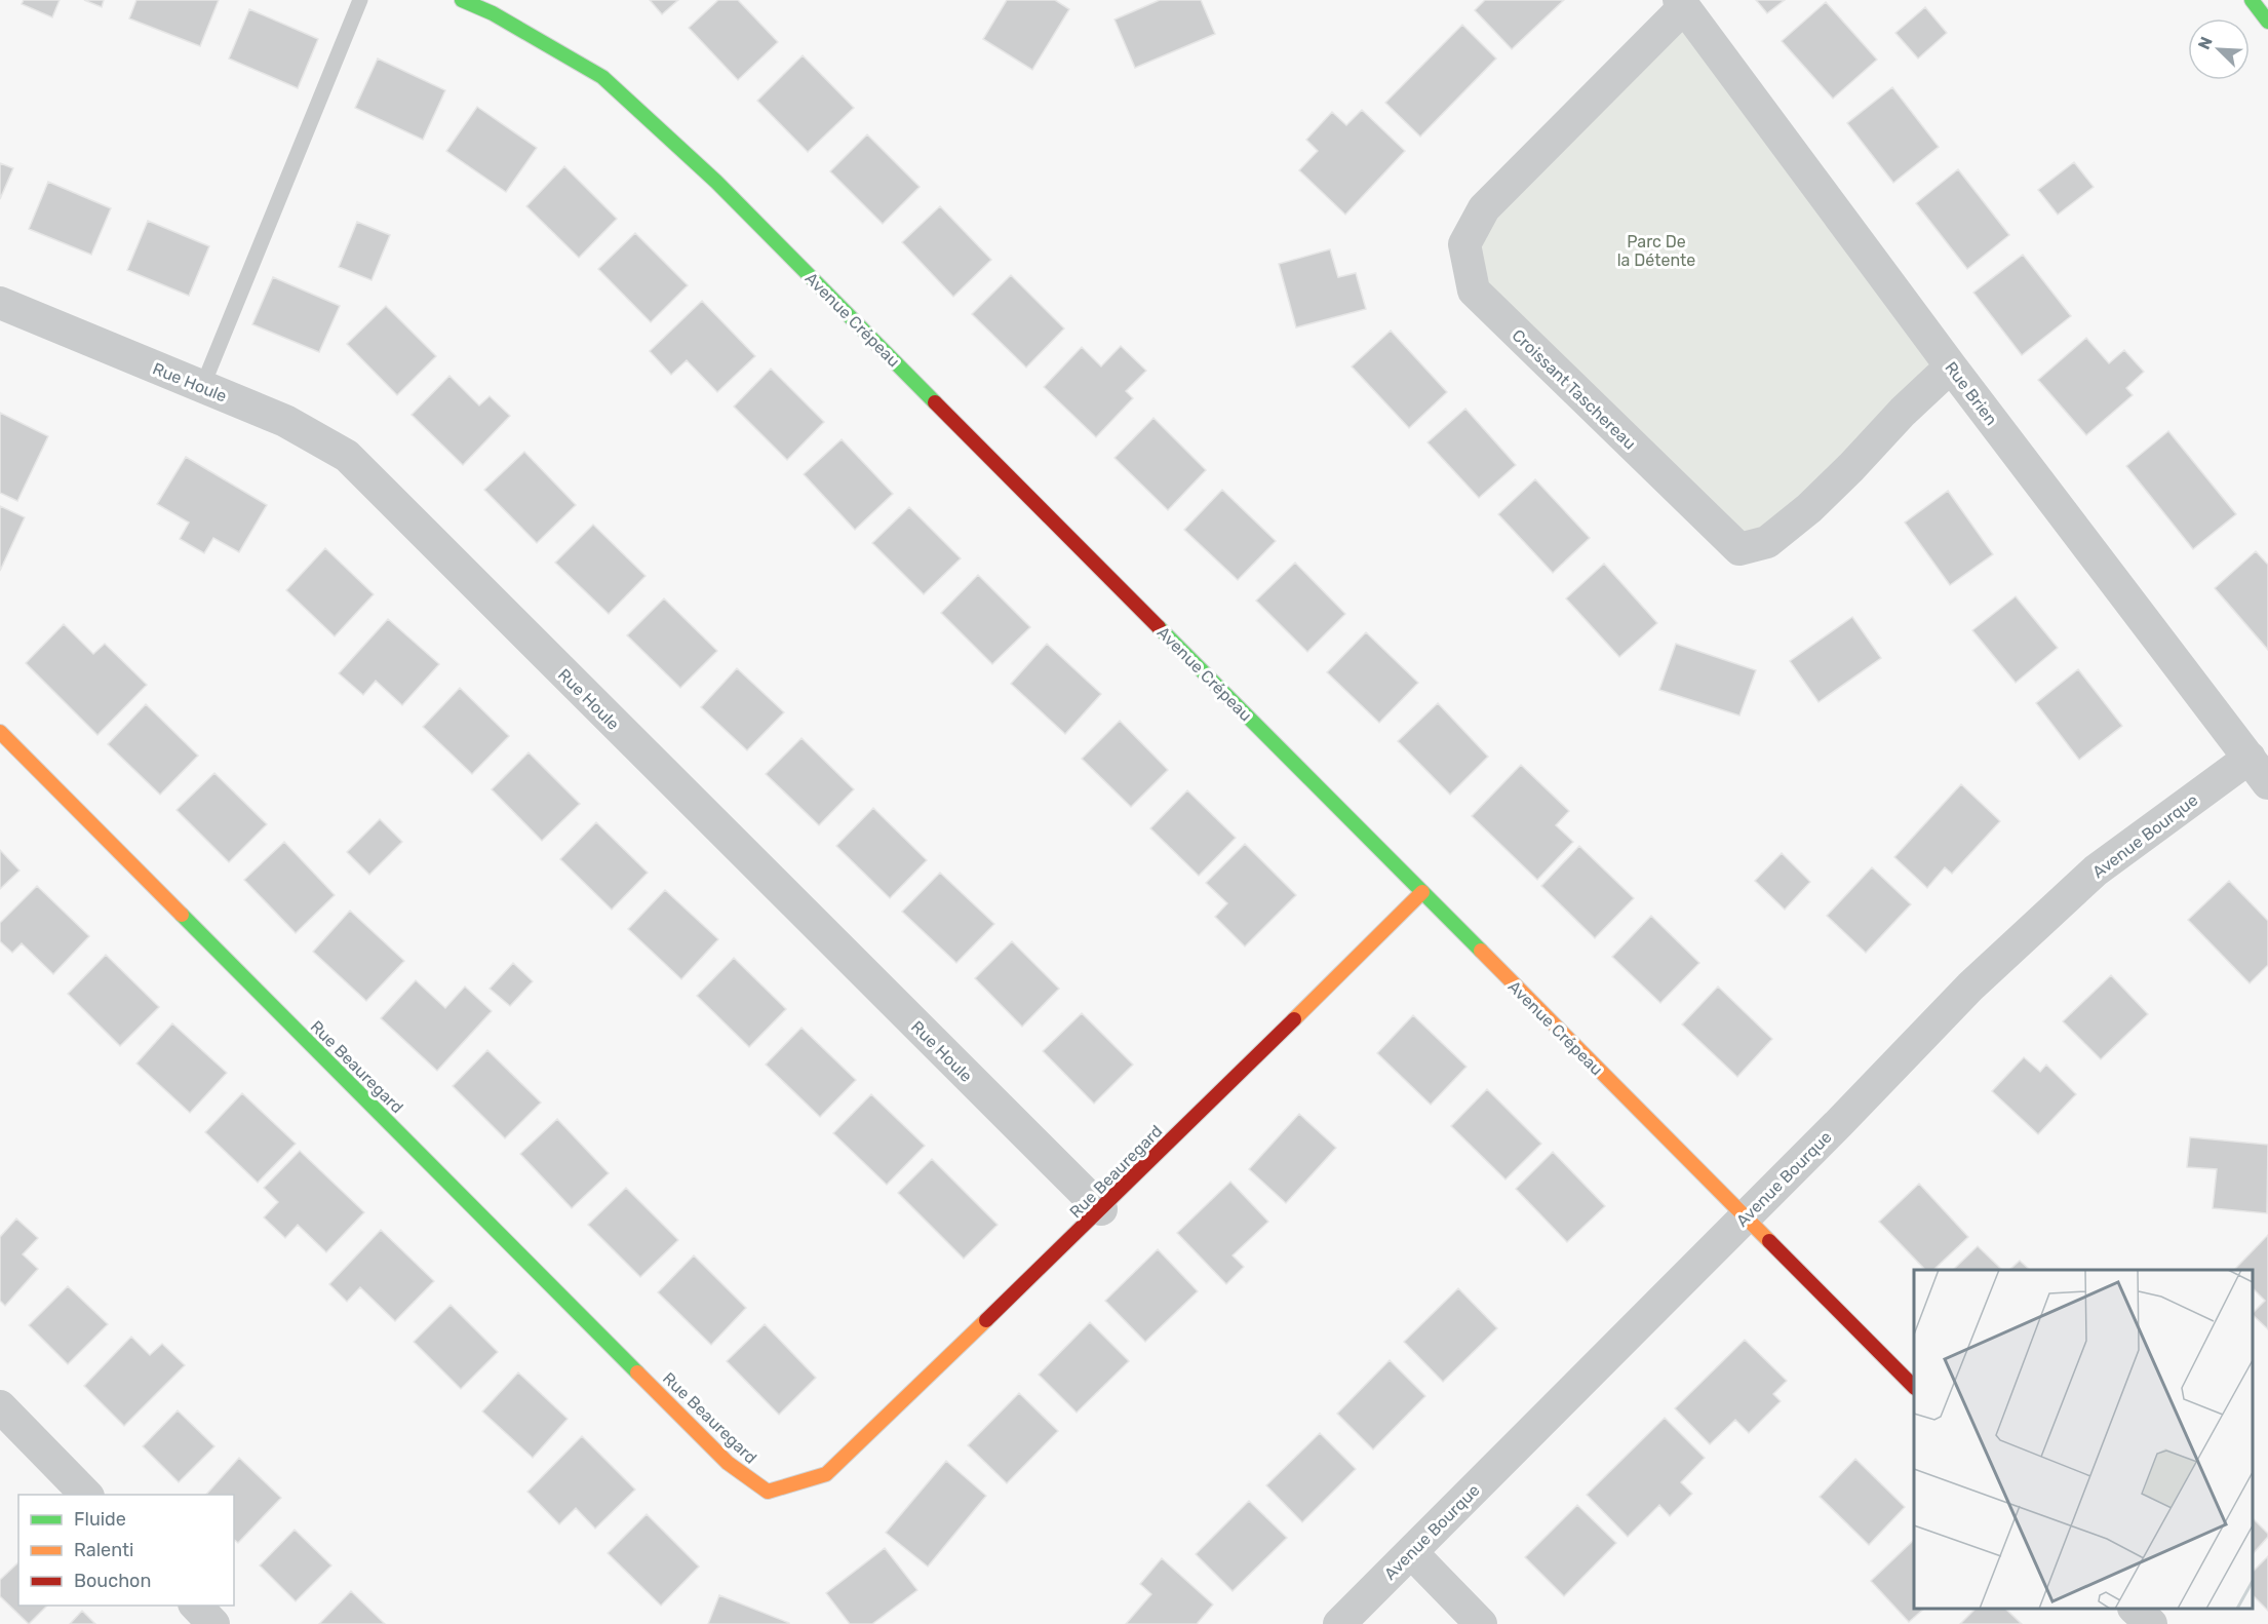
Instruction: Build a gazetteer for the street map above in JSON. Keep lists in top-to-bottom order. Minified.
{"streets":{"main road":["Avenue Crépeau","Rue Beauregard"],"street":["Rue Houle","Croissant Taschereau","Rue Brien","Avenue Bourque"]},"crossings":[["Avenue Crépeau","Avenue Bourque"],["Avenue Crépeau","Rue Beauregard"],["Rue Houle","Rue Beauregard"],["Croissant Taschereau","Rue Brien"],["Rue Brien","Avenue Bourque"]],"parks":["Parc De la Détente"],"legend":["Fluide","Ralenti","Bouchon"],"north":"top left"}
